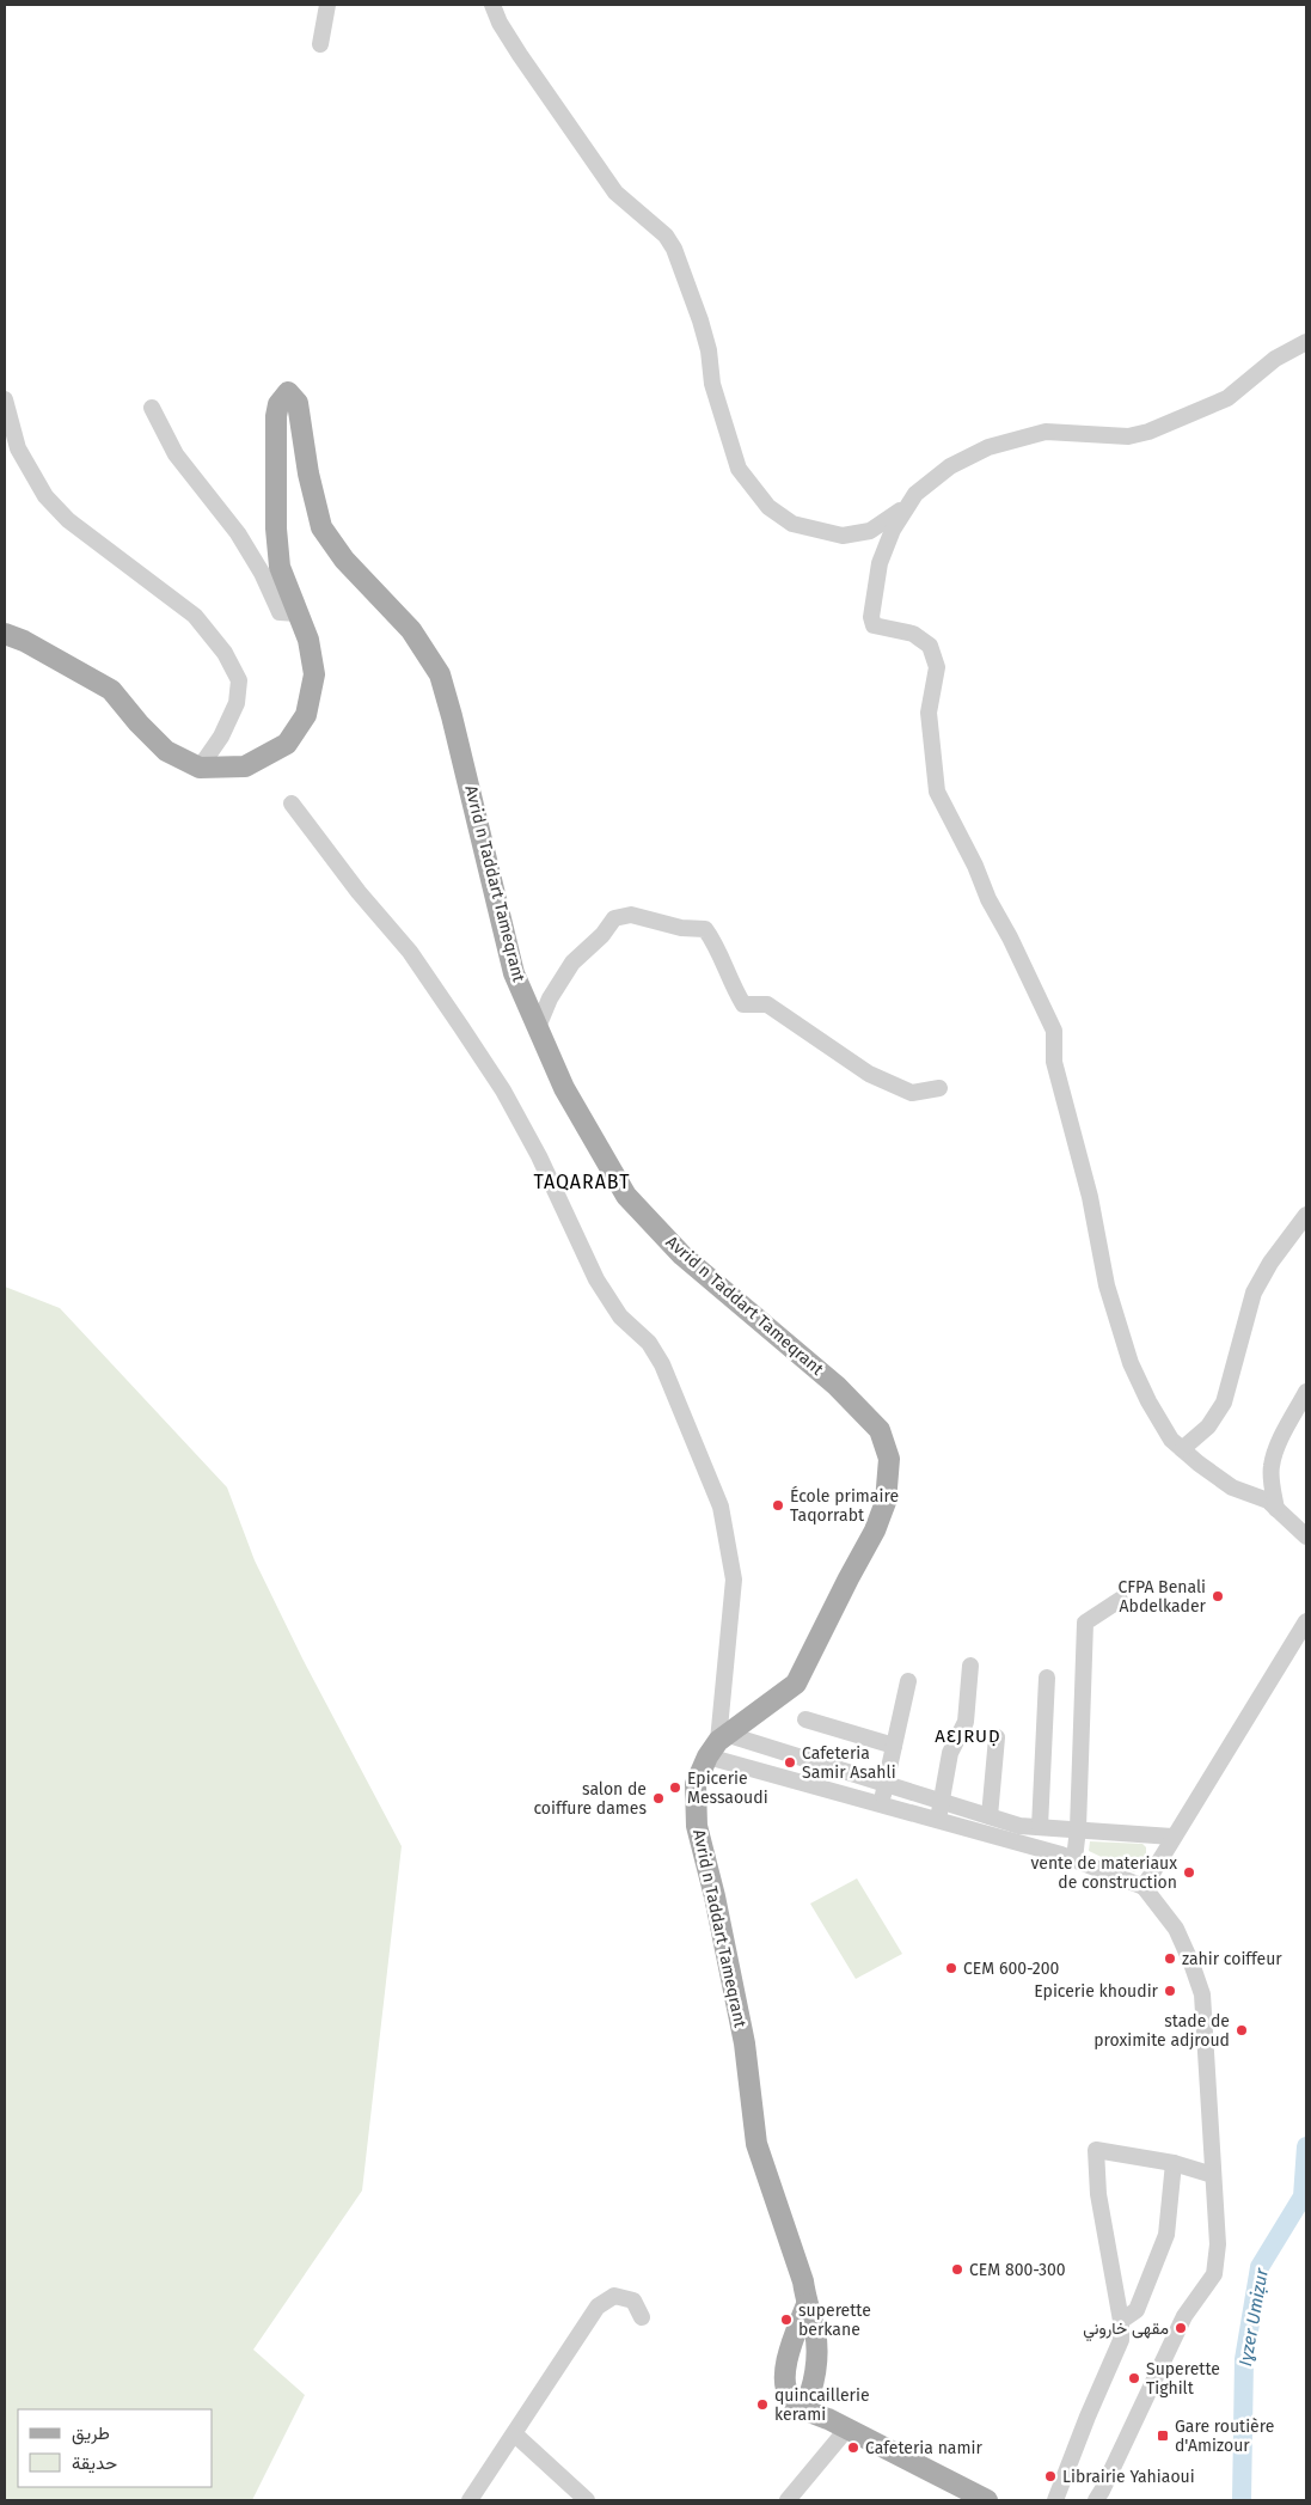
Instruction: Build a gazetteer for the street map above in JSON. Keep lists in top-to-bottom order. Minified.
{"streets":{"main road":["Avrid n Taddart Tameqrant"]},"districts":["TAQARABT","AƐJRUḌ"],"water":["Iɣzer Umiẓur"],"places":{"other":["École primaire Taqorrabt","CFPA Benali Abdelkader","Cafeteria Samir Asahli","Epicerie Messaoudi","salon de coiffure dames","vente de materiaux de construction","zahir coiffeur","CEM 600-200","Epicerie khoudir","stade de proximite adjroud","CEM 800-300","superette berkane","مقهى خاروني","Superette Tighilt","quincaillerie kerami","Cafeteria namir","Librairie Yahiaoui"],"transit":["Gare routière d'Amizour"]},"legend":["طريق","حديقة"]}
